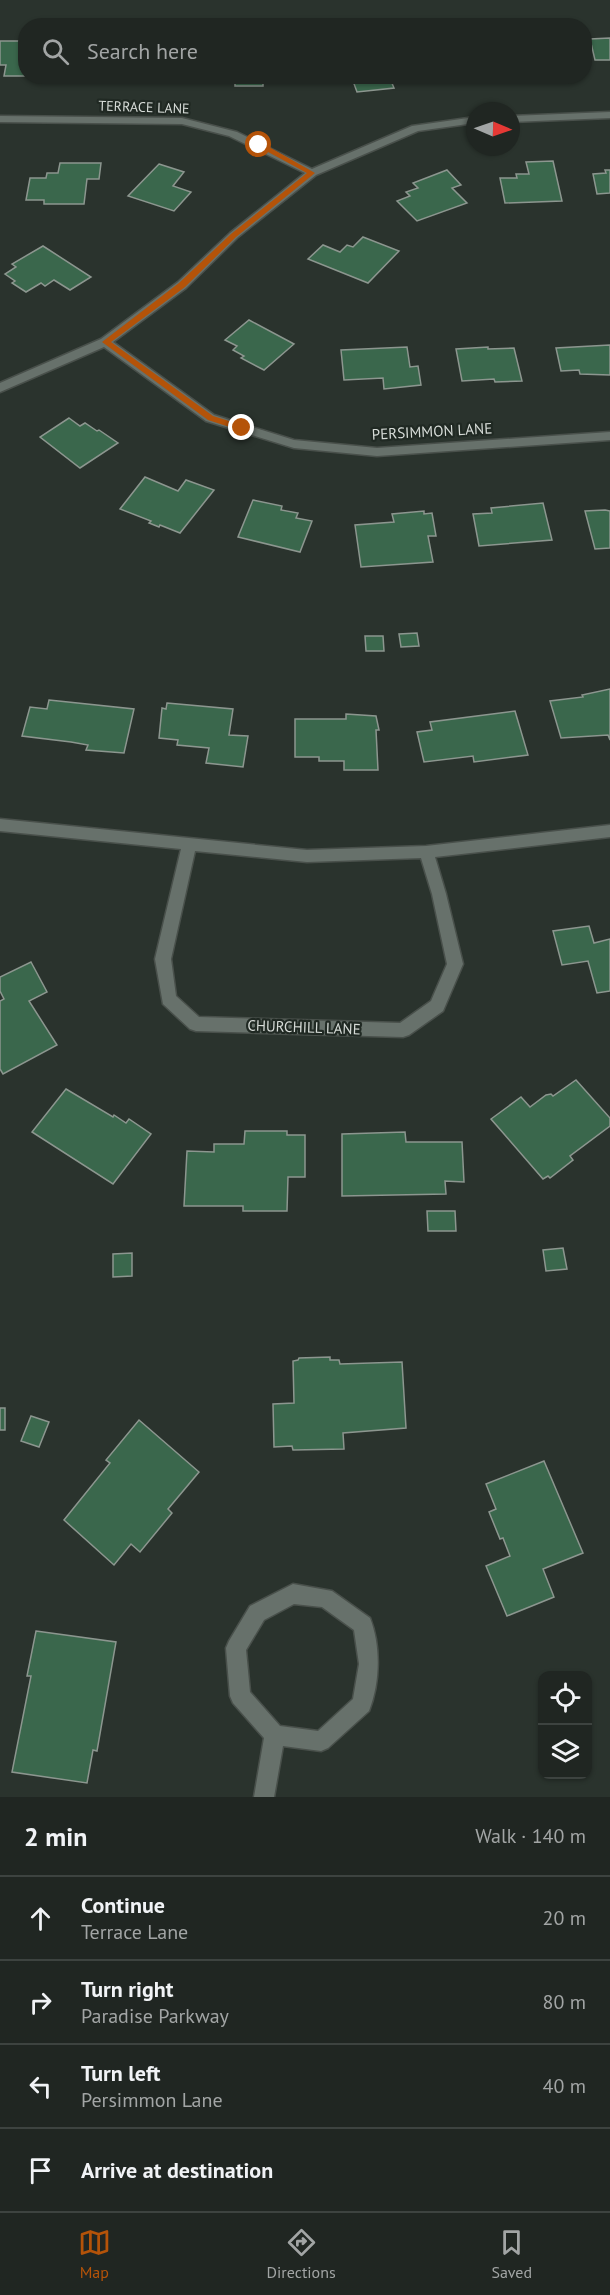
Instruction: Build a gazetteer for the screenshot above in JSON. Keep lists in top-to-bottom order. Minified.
{"streets":{"street":["TERRACE LANE","PERSIMMON LANE","CHURCHILL LANE"]},"north":"right","page":{"search":"Search here","heading":["2 min","Walk · 140 m"],"list":[["Continue","Terrace Lane","20 m"],["Turn right","Paradise Parkway","80 m"],["Turn left","Persimmon Lane","40 m"],"Arrive at destination"],"nav":["Map","Directions","Saved"]}}
